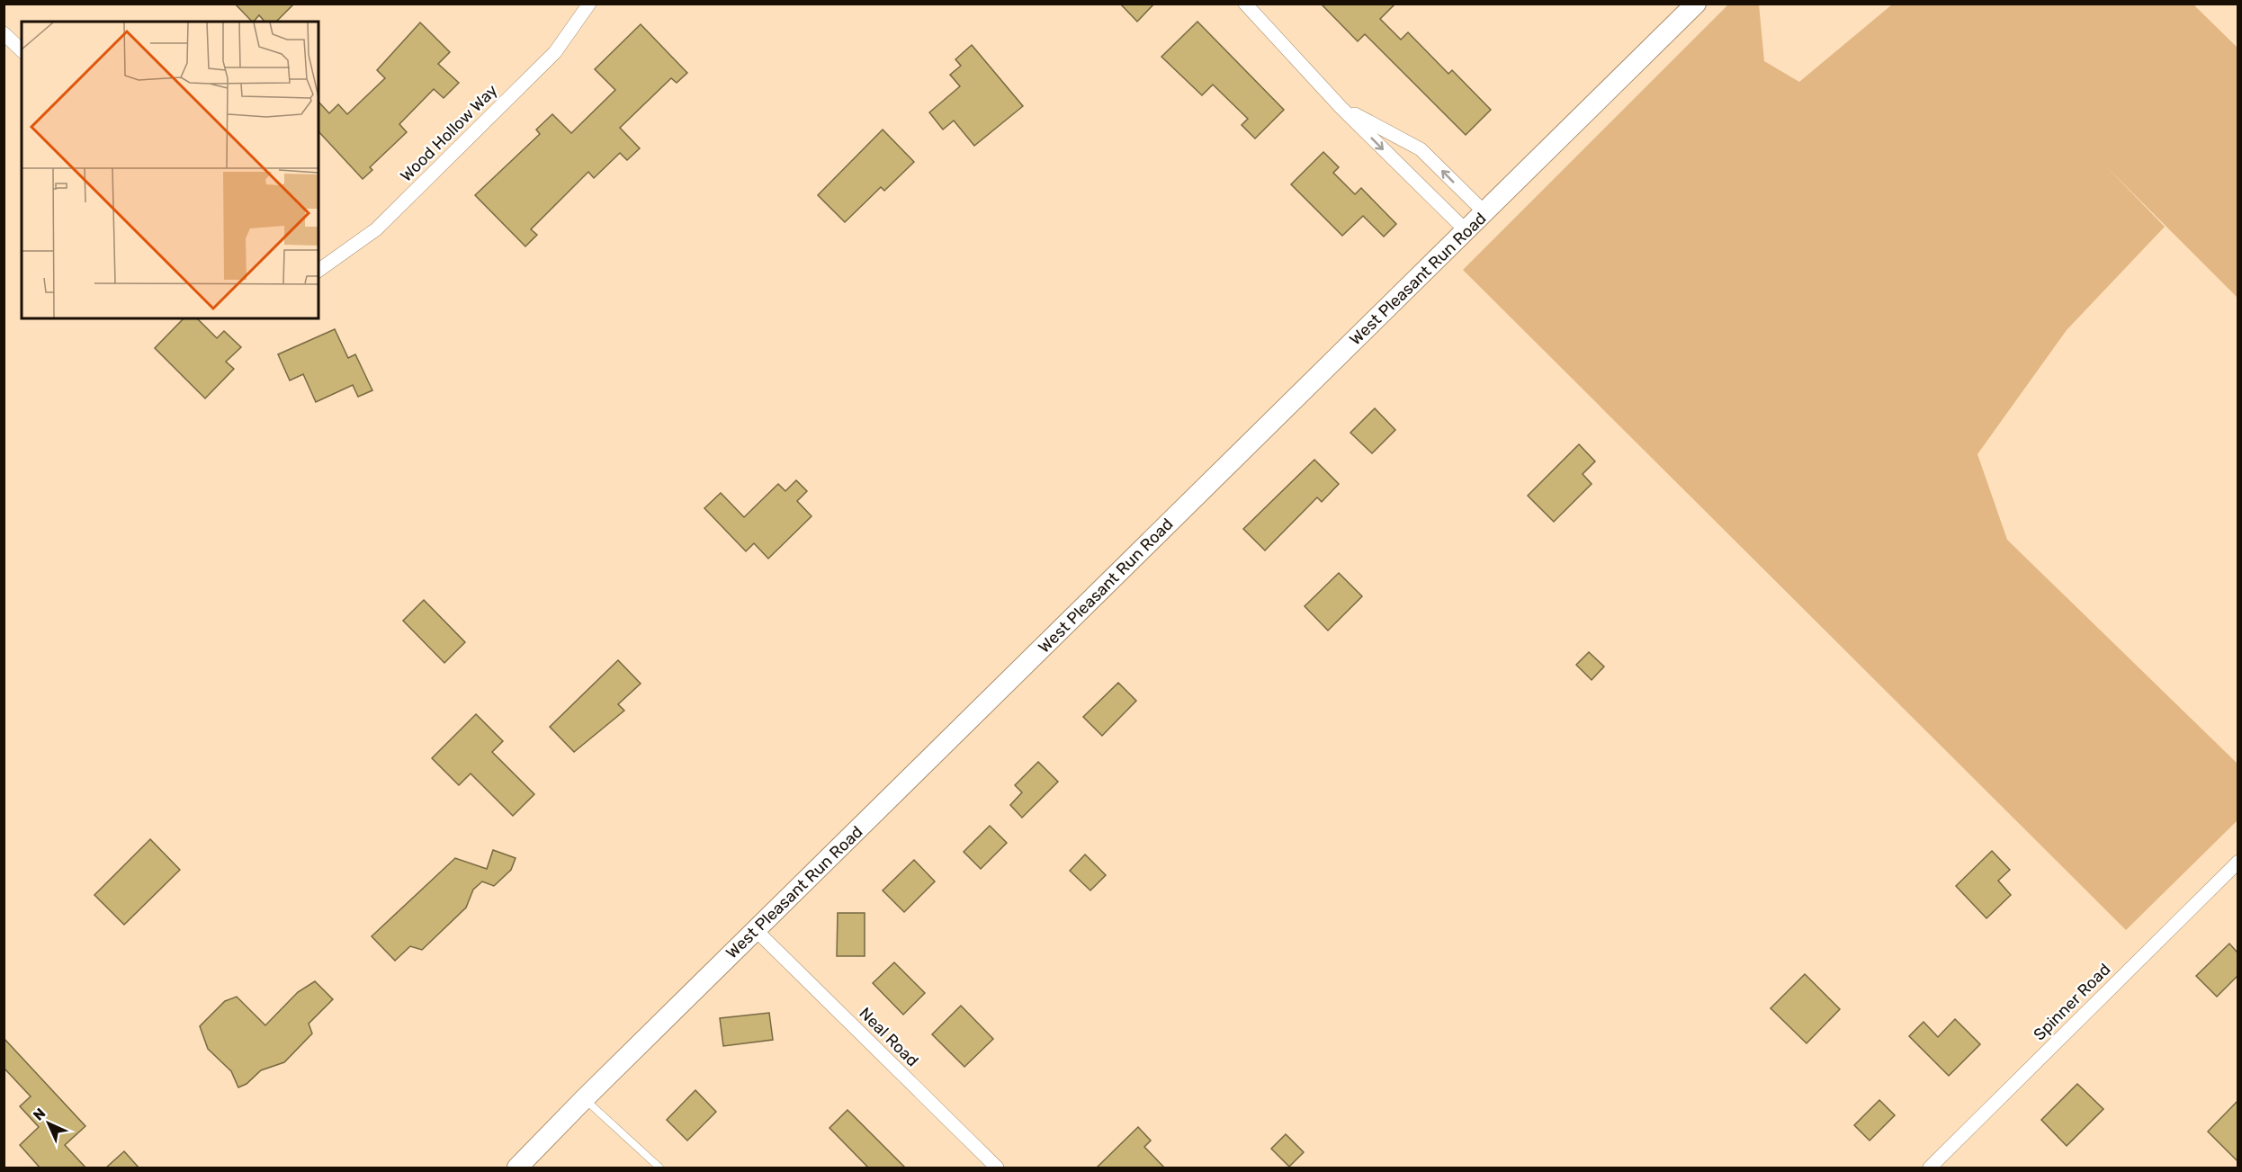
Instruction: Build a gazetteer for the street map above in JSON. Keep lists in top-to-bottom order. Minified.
{"streets":{"main road":["West Pleasant Run Road"],"street":["Wood Hollow Way","Spinner Road","Neal Road"]},"crossings":[["West Pleasant Run Road","Neal Road"]],"north":"top left"}
